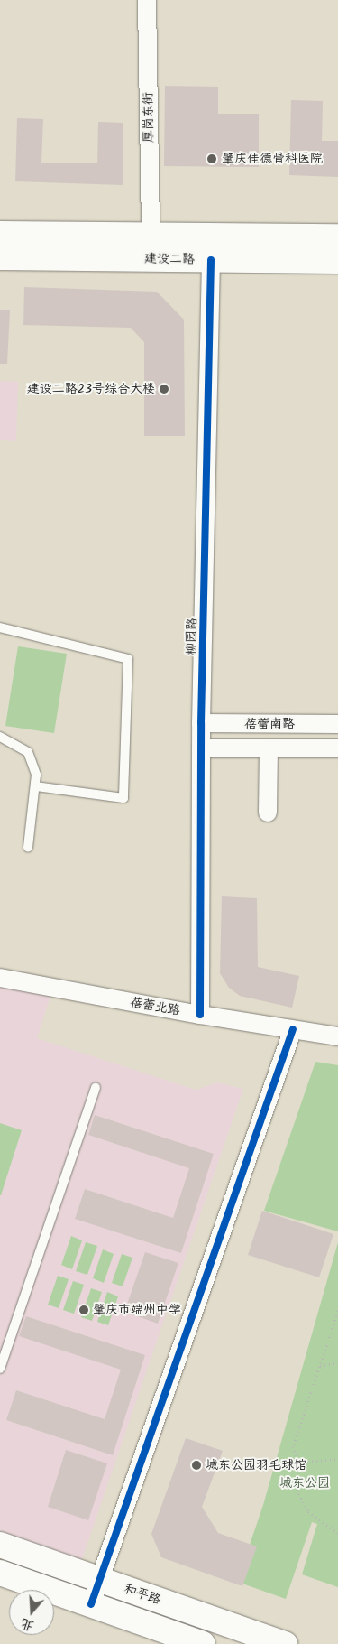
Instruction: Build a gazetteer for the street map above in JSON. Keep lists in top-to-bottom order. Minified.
{"streets":{"main road":["建设二路","和平路"],"street":["厚岗东街","柳园路","蓓蕾南路","蓓蕾北路"]},"crossings":[["厚岗东街","建设二路"],["建设二路","柳园路"],["柳园路","蓓蕾南路"],["柳园路","蓓蕾北路"]],"parks":["城东公园"],"places":["肇庆佳德骨科医院","建设二路23号综合大楼","肇庆市端州中学","城东公园羽毛球馆"],"north":"bottom"}
